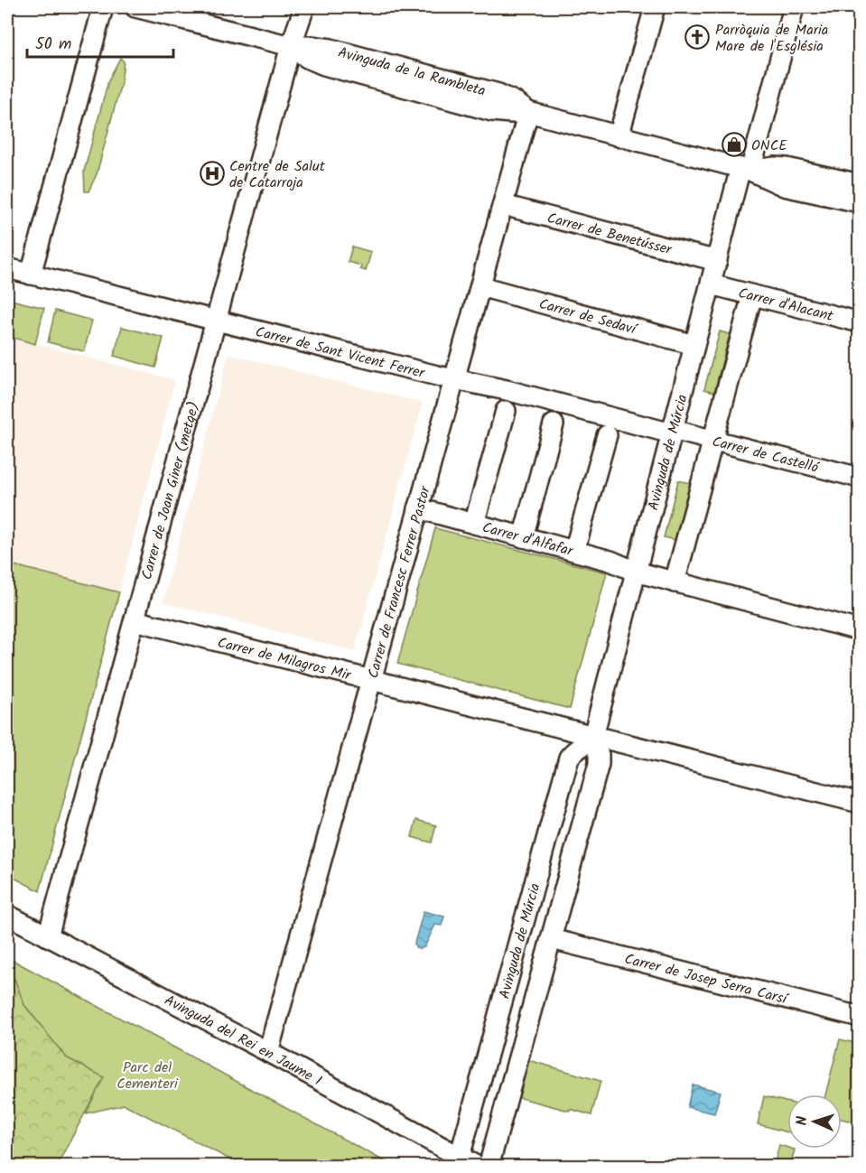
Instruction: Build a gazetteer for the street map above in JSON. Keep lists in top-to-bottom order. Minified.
{"streets":{"street":["Avinguda de la Rambleta","Carrer de Benetússer","Carrer d'Alacant","Carrer de Sedaví","Carrer de Sant Vicent Ferrer","Avinguda de Múrcia","Carrer de Castelló","Carrer de Joan Giner (metge)","Carrer d'Alfafar","Carrer de Francesc Ferrer Pastor","Carrer de Milagros Mir","Carrer de Josep Serra Carsí","Avinguda del Rei en Jaume I"]},"crossings":[["Avinguda de la Rambleta","Avinguda de Múrcia"],["Avinguda de la Rambleta","Carrer de Joan Giner (metge)"],["Avinguda de la Rambleta","Carrer de Francesc Ferrer Pastor"],["Carrer de Benetússer","Avinguda de Múrcia"],["Carrer de Benetússer","Carrer de Francesc Ferrer Pastor"],["Carrer d'Alacant","Avinguda de Múrcia"],["Carrer de Sedaví","Avinguda de Múrcia"],["Carrer de Sedaví","Carrer de Francesc Ferrer Pastor"],["Carrer de Sant Vicent Ferrer","Avinguda de Múrcia"],["Carrer de Sant Vicent Ferrer","Carrer de Castelló"],["Carrer de Sant Vicent Ferrer","Carrer de Joan Giner (metge)"],["Carrer de Sant Vicent Ferrer","Carrer de Francesc Ferrer Pastor"],["Avinguda de Múrcia","Carrer de Castelló"],["Avinguda de Múrcia","Carrer d'Alfafar"],["Avinguda de Múrcia","Carrer de Milagros Mir"],["Avinguda de Múrcia","Carrer de Josep Serra Carsí"],["Avinguda de Múrcia","Avinguda del Rei en Jaume I"],["Carrer de Joan Giner (metge)","Carrer de Milagros Mir"],["Carrer de Joan Giner (metge)","Avinguda del Rei en Jaume I"],["Carrer d'Alfafar","Carrer de Francesc Ferrer Pastor"],["Carrer de Francesc Ferrer Pastor","Carrer de Milagros Mir"],["Carrer de Francesc Ferrer Pastor","Avinguda del Rei en Jaume I"]],"parks":["Parc del Cementeri"],"places":{"church":["Parròquia de Maria Mare de l'Església"],"shop":["ONCE"],"hospital":["Centre de Salut de Catarroja"]},"scale_bar":"50 m","north":"left"}
